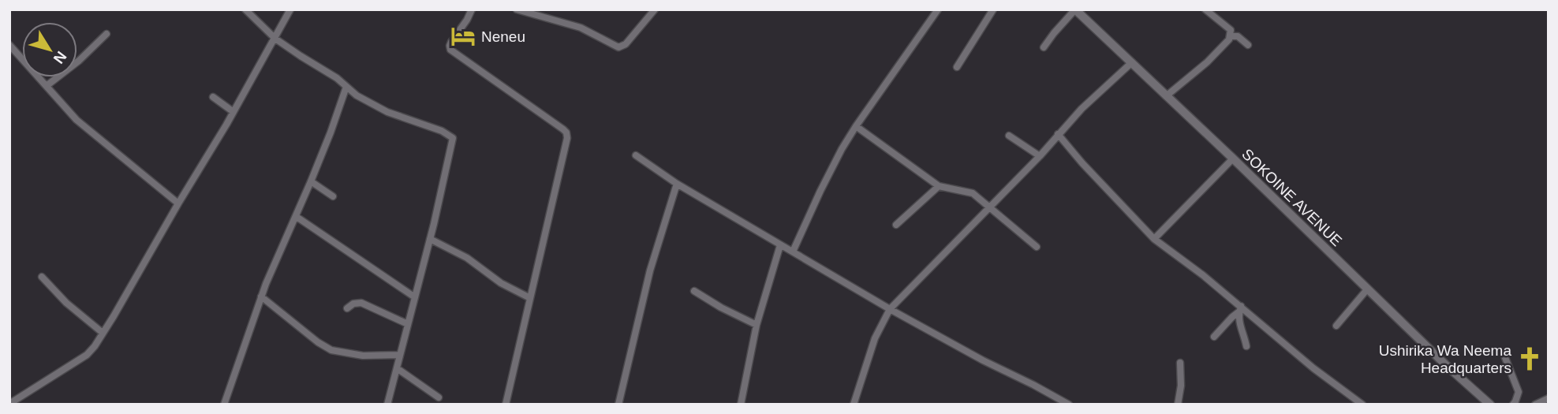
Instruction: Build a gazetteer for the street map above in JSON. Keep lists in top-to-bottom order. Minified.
{"streets":{"street":["SOKOINE AVENUE"]},"places":{"hotel":["Neneu"],"church":["Ushirika Wa Neema Headquarters"]},"north":"bottom right"}
